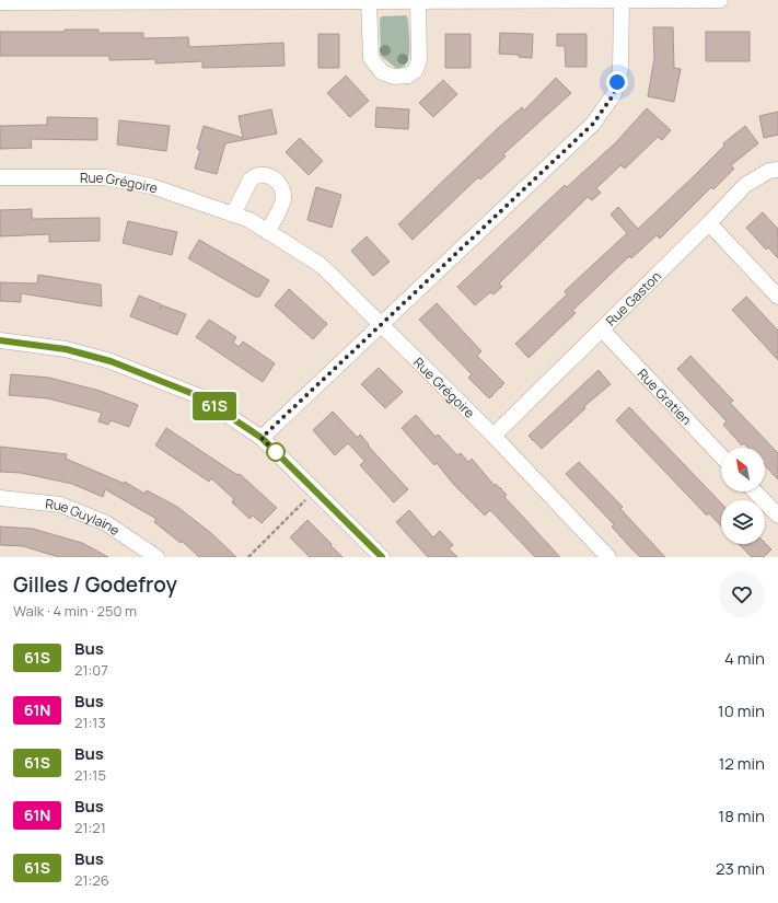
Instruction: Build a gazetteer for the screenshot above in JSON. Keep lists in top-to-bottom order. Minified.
{"streets":{"street":["Rue Grégoire","Rue Gaston","Rue Gratien","Rue Guylaine"]},"crossings":[["Rue Grégoire","Rue Gaston"],["Rue Gaston","Rue Gratien"]],"lines":["bus line 61S"],"north":"top left","page":{"on_map":"61S","heading":["Gilles / Godefroy","Walk · 4 min · 250 m"],"list":[{"mark":"61S","name":"Bus","note":"21:07","value":"4 min"},{"mark":"61N","name":"Bus","note":"21:13","value":"10 min"},{"mark":"61S","name":"Bus","note":"21:15","value":"12 min"},{"mark":"61N","name":"Bus","note":"21:21","value":"18 min"},{"mark":"61S","name":"Bus","note":"21:26","value":"23 min"}]}}
